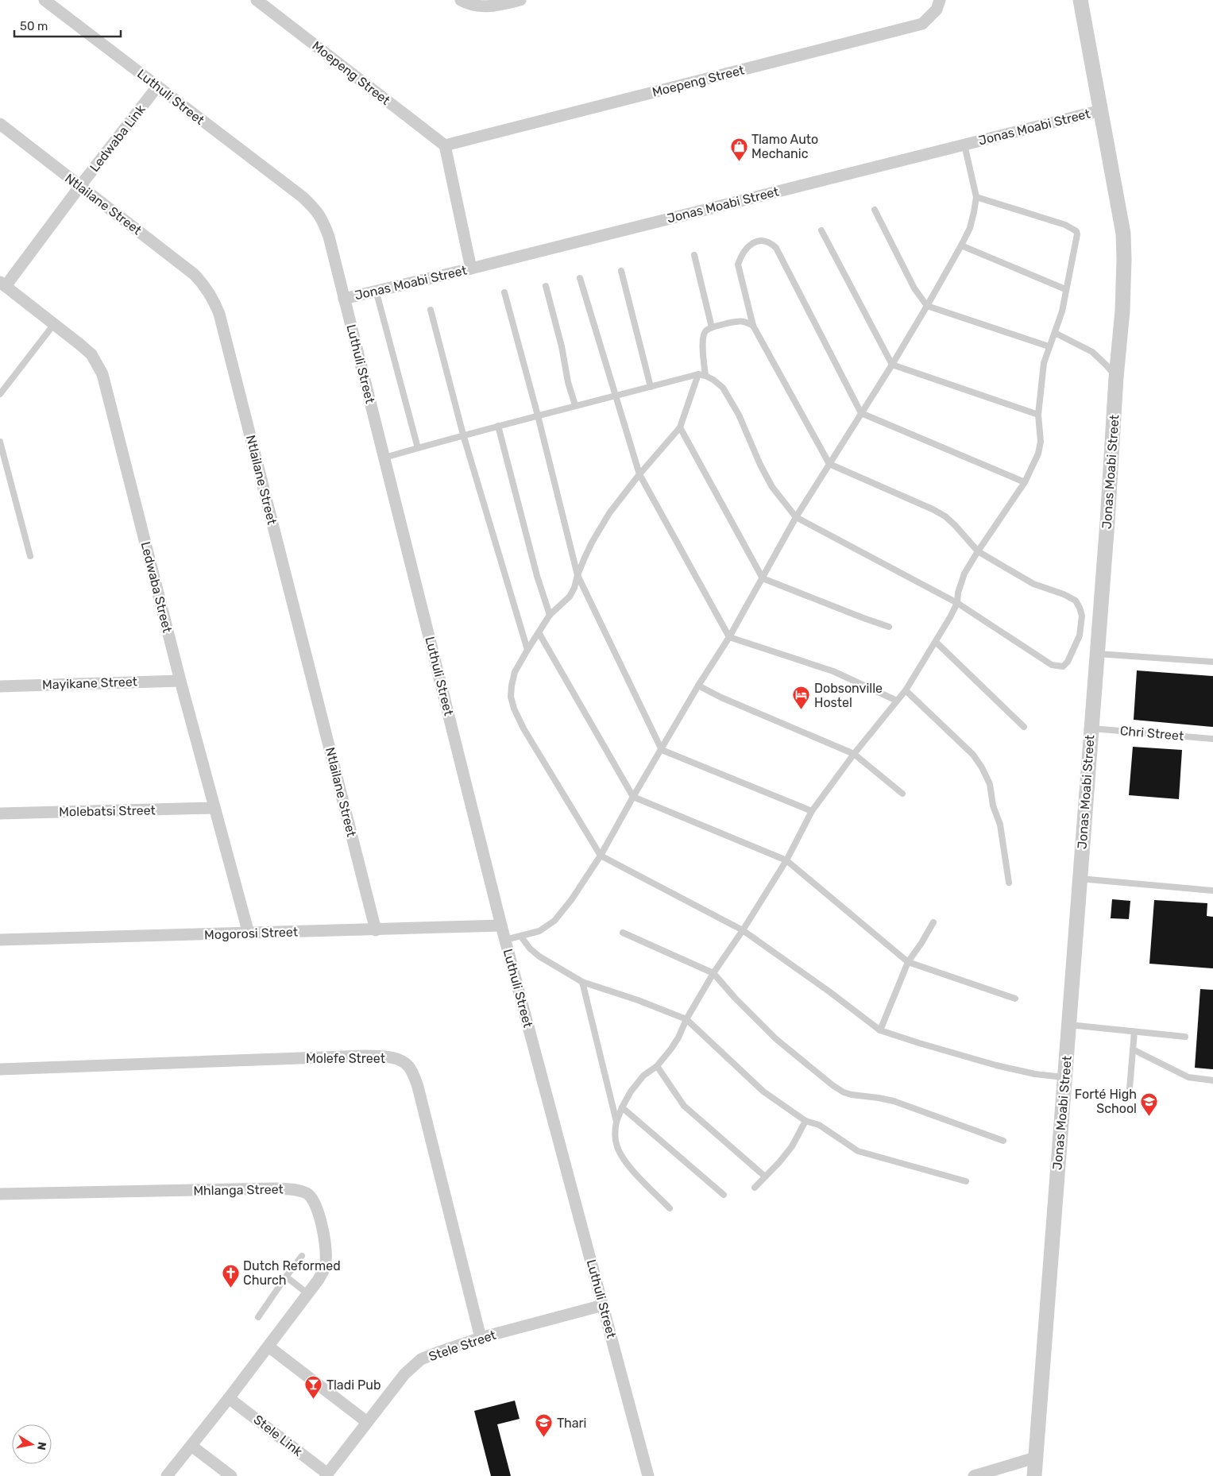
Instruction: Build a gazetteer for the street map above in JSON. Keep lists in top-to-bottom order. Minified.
{"streets":{"street":["Moepeng Street","Luthuli Street","Jonas Moabi Street","Ledwaba Link","Ntlailane Street","Ledwaba Street","Mayikane Street","Molebatsi Street","Mogorosi Street","Molefe Street","Mhlanga Street","Stele Street","Stele Link"],"lane":["Chri Street"]},"crossings":[["Luthuli Street","Jonas Moabi Street"],["Luthuli Street","Ledwaba Link"],["Luthuli Street","Mogorosi Street"],["Luthuli Street","Stele Street"],["Jonas Moabi Street","Chri Street"],["Ledwaba Link","Ntlailane Street"],["Ledwaba Link","Ledwaba Street"],["Ntlailane Street","Mogorosi Street"],["Ledwaba Street","Mayikane Street"],["Ledwaba Street","Molebatsi Street"],["Ledwaba Street","Mogorosi Street"],["Molefe Street","Stele Street"],["Mhlanga Street","Stele Link"],["Stele Street","Stele Link"]],"places":{"shop":["Tlamo Auto Mechanic"],"hotel":["Dobsonville Hostel"],"school or university":["Forté High School","Thari"],"church":["Dutch Reformed Church"],"bar":["Tladi Pub"]},"scale_bar":"50 m","north":"right"}
